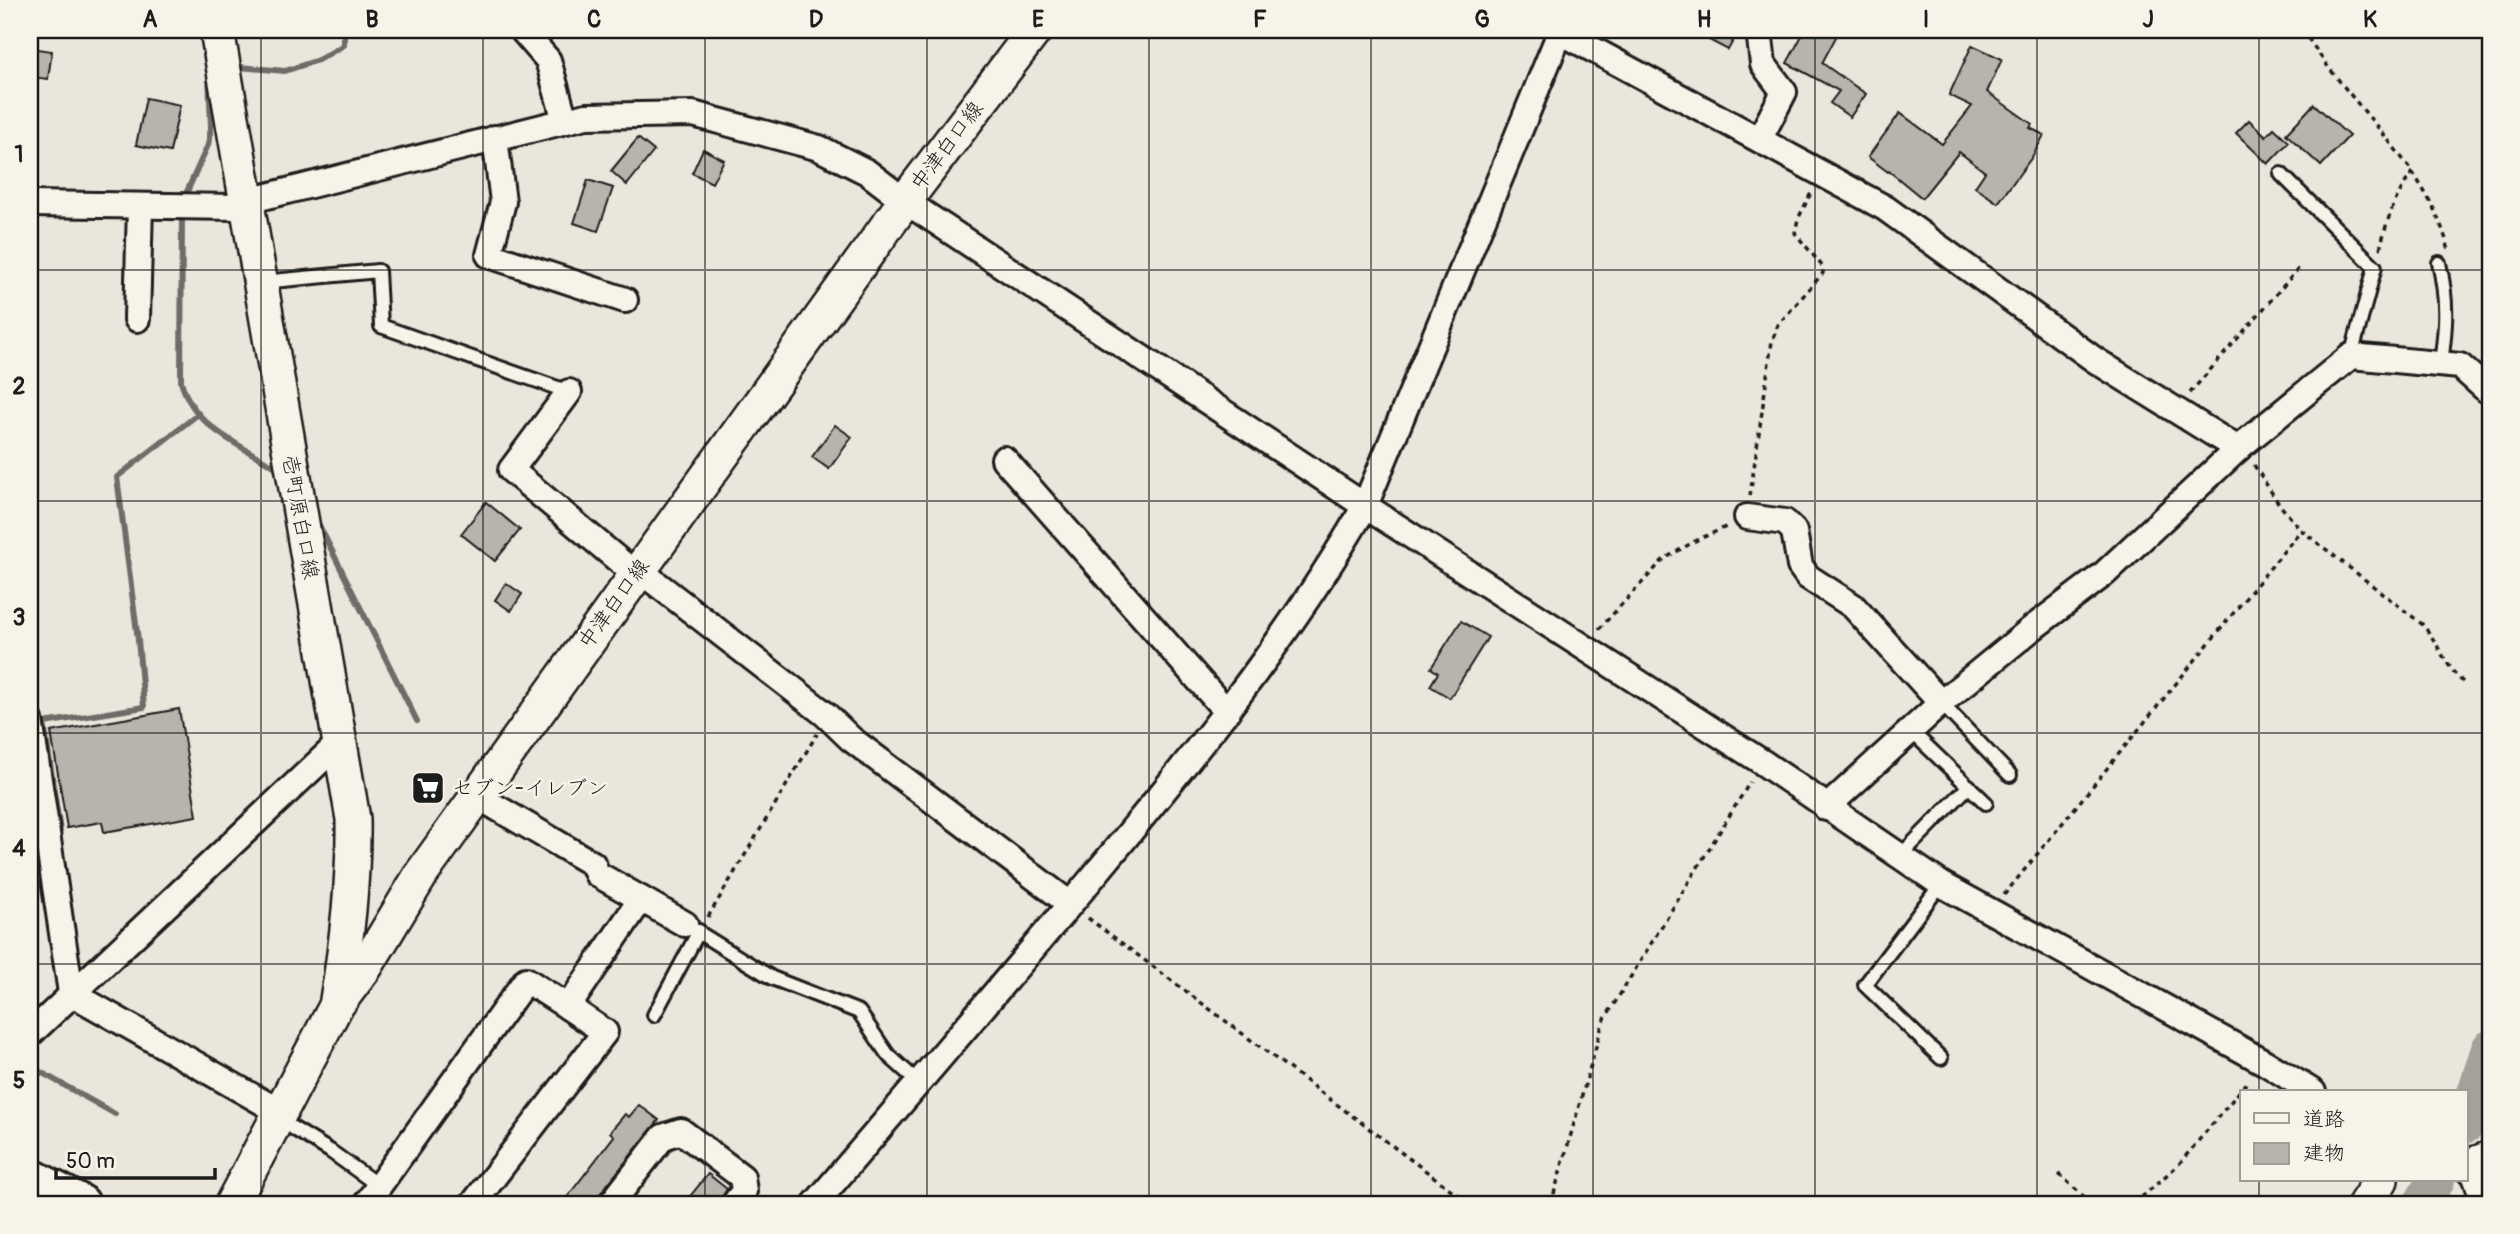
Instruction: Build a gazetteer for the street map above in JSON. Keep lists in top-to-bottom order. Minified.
{"streets":{"main road":["中津白口線","壱町原白口線"]},"crossings":[["中津白口線","壱町原白口線"]],"places":{"supermarket":["セブン-イレブン"]},"legend":["道路","建物"],"scale_bar":"50 m","grid":{"columns":["A","B","C","D","E","F","G","H","I","J","K"],"rows":["1","2","3","4","5"]}}
